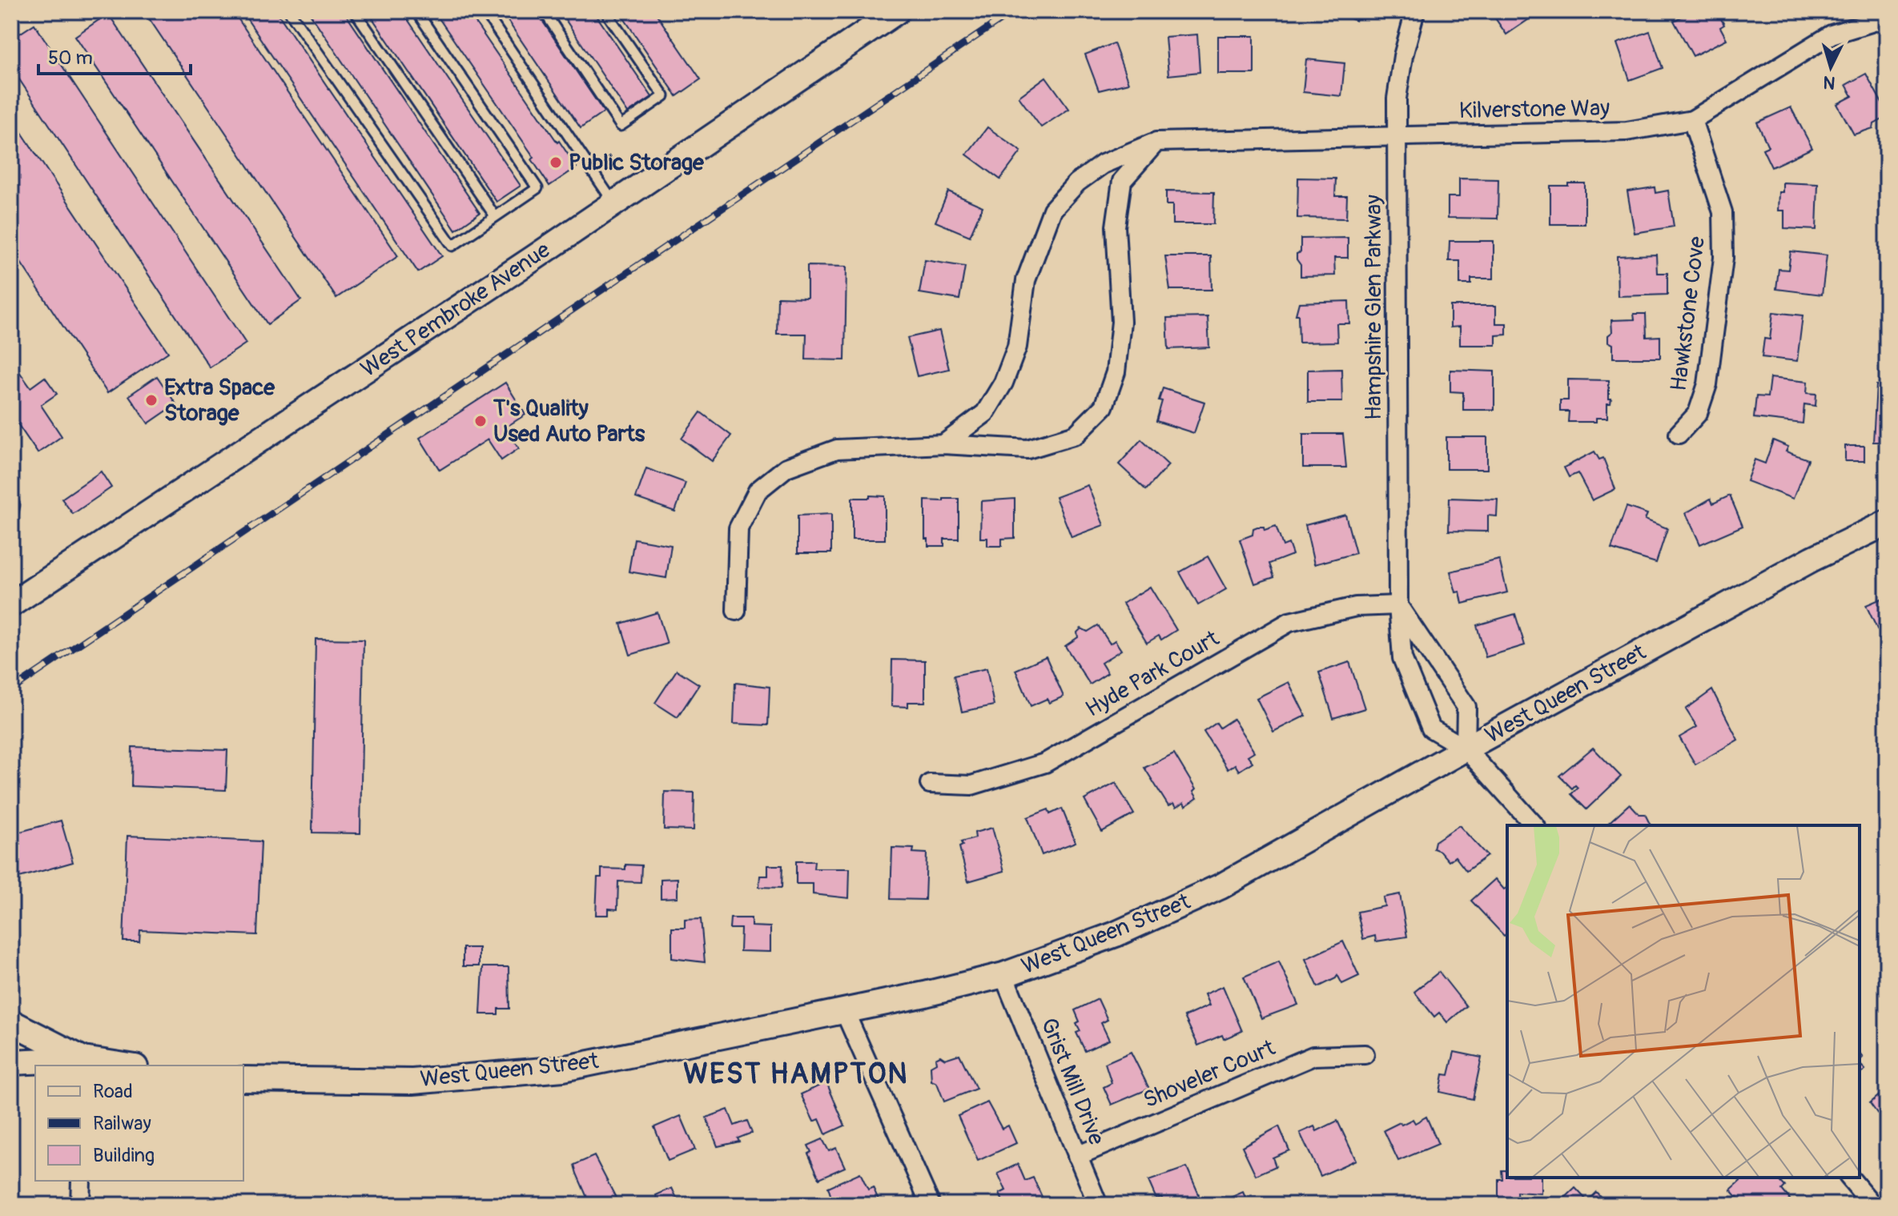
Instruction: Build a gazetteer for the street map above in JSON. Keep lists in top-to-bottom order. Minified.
{"streets":{"main road":["West Pembroke Avenue","West Queen Street"],"street":["Kilverstone Way","Hampshire Glen Parkway","Hawkstone Cove","Hyde Park Court","Shoveler Court","Grist Mill Drive"]},"crossings":[["Kilverstone Way","Hampshire Glen Parkway"],["Kilverstone Way","Hawkstone Cove"],["Hampshire Glen Parkway","Hyde Park Court"],["Hampshire Glen Parkway","West Queen Street"],["West Queen Street","Grist Mill Drive"],["Shoveler Court","Grist Mill Drive"]],"districts":["WEST HAMPTON"],"places":["Public Storage","Extra Space Storage","T's Quality Used Auto Parts"],"legend":["Road","Railway","Building"],"scale_bar":"50 m","north":"bottom"}
